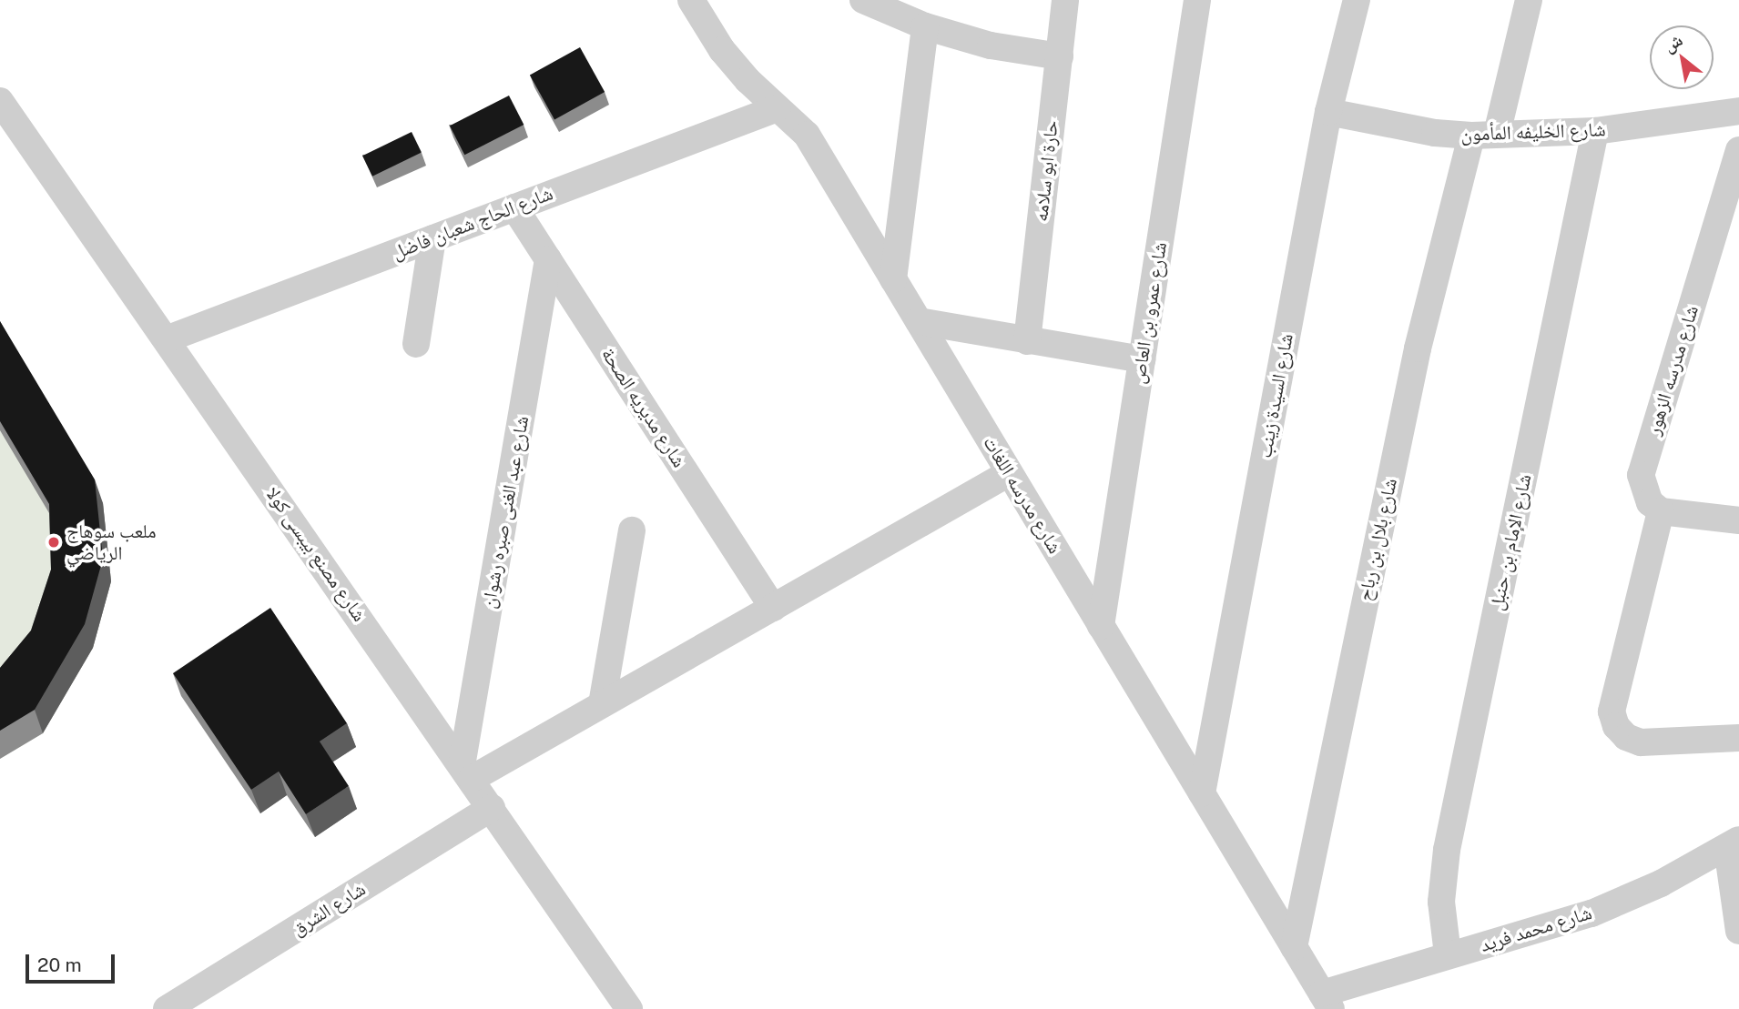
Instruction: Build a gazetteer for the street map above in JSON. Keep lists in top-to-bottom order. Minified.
{"streets":{"street":["شارع الخليفه المأمون","حارة ابو سلامه","شارع الحاج شعبان فاضل","شارع عمرو بن العاص","شارع مدرسه الزهور","شارع السيدة زينب","شارع مديريه الصحة","شارع مدرسه اللغات","شارع عبد الغنى صبره رشوان","شارع بلال بن رباح","شارع الإمام بن حنبل","شارع مصنع بيبسى كولا","شارع الشرق","شارع محمد فريد"]},"crossings":[["شارع الخليفه المأمون","شارع السيدة زينب"],["شارع الخليفه المأمون","شارع بلال بن رباح"],["شارع الخليفه المأمون","شارع الإمام بن حنبل"],["شارع الحاج شعبان فاضل","شارع مديريه الصحة"],["شارع الحاج شعبان فاضل","شارع مدرسه اللغات"],["شارع الحاج شعبان فاضل","شارع مصنع بيبسى كولا"],["شارع عمرو بن العاص","شارع مدرسه اللغات"],["شارع السيدة زينب","شارع مدرسه اللغات"],["شارع مديريه الصحة","شارع عبد الغنى صبره رشوان"],["شارع مدرسه اللغات","شارع بلال بن رباح"],["شارع مدرسه اللغات","شارع محمد فريد"],["شارع عبد الغنى صبره رشوان","شارع مصنع بيبسى كولا"],["شارع الإمام بن حنبل","شارع محمد فريد"],["شارع مصنع بيبسى كولا","شارع الشرق"]],"places":["ملعب سوهاج الرياضي"],"scale_bar":"20 m","north":"top left"}
